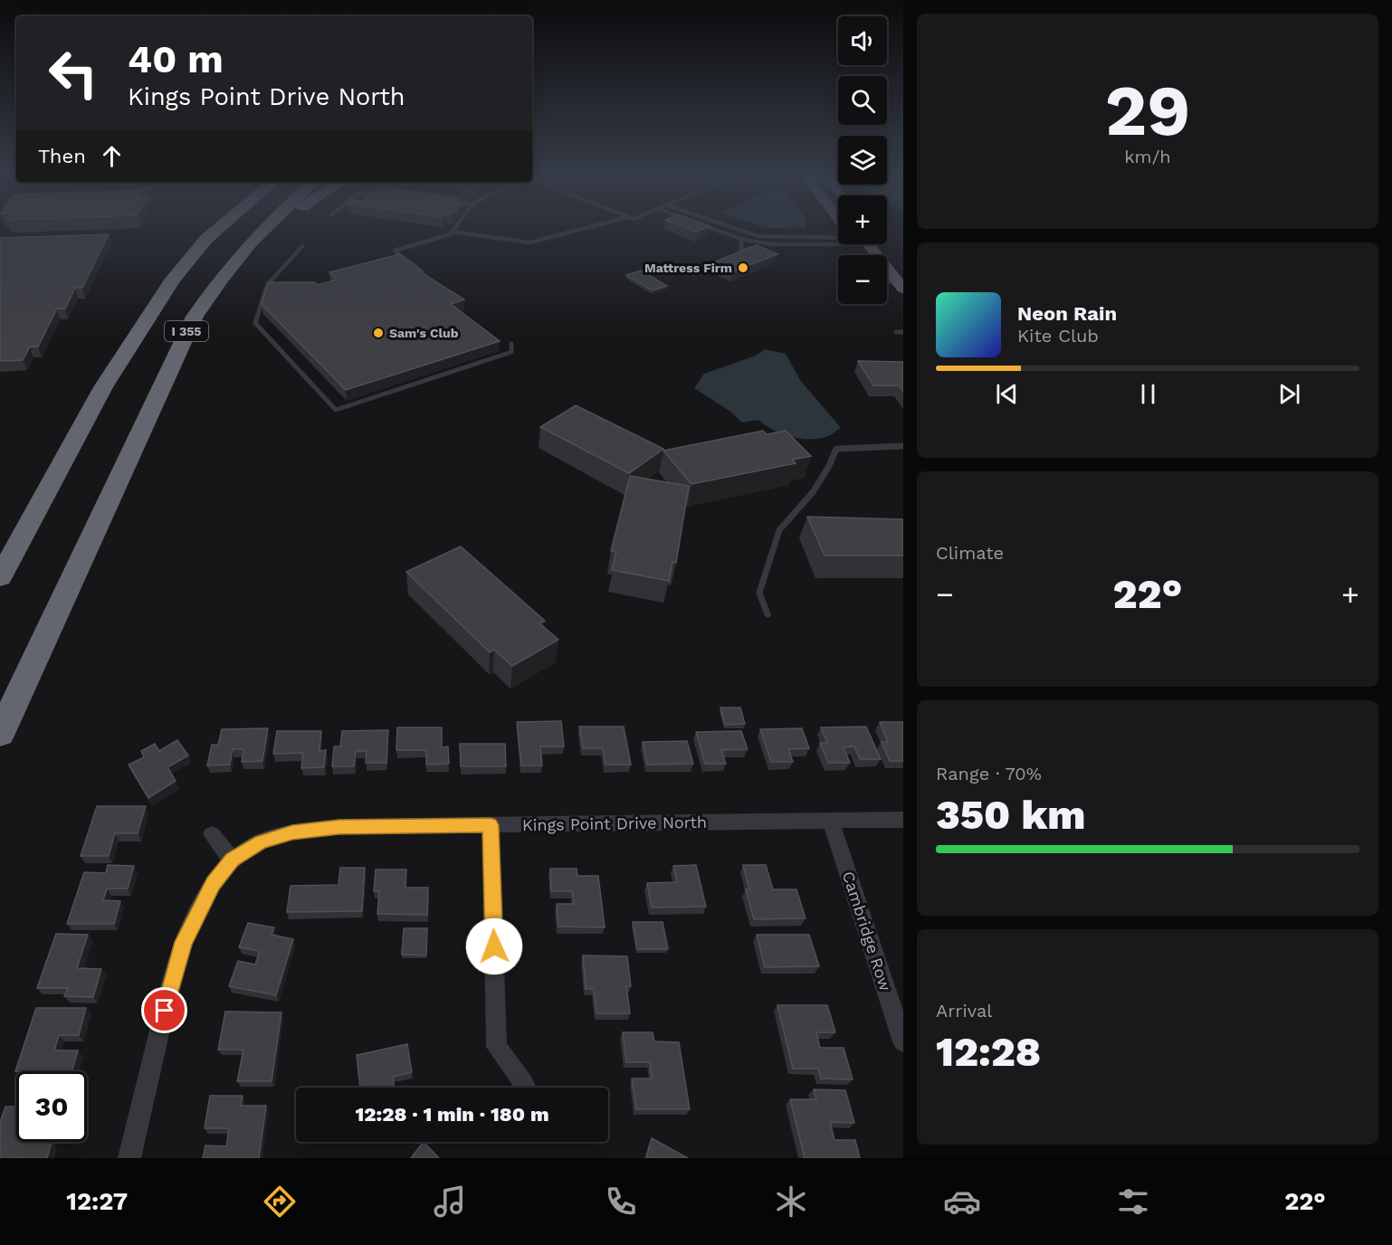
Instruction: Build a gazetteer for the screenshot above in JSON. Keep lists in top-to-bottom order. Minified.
{"streets":{"highway":["I 355"],"street":["Kings Point Drive North","Cambridge Row"]},"crossings":[["Kings Point Drive North","Cambridge Row"]],"places":["Mattress Firm","Sam's Club"],"page":{"tile":[["29","km/h"],"Climate",["Range · 70%","350 km"],["Arrival","12:28"]],"map_buttons":["+","−"],"turn":["40 m","Kings Point Drive North"],"then":"Then","song":["Neon Rain","Kite Club"],"heat":["−","22°","+"],"limit":"30","trip":"12:28 · 1 min · 180 m","tabs":["12:27","22°"]}}
